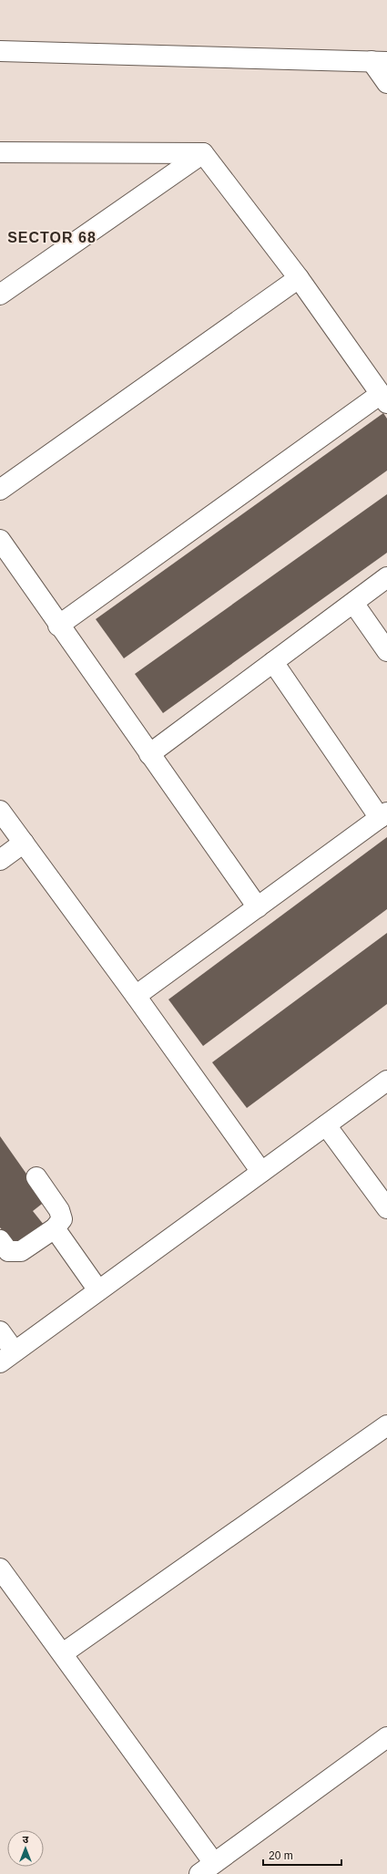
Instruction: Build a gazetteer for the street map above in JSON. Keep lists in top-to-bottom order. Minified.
{"districts":["SECTOR 68"],"scale_bar":"20 m","north":"top"}
